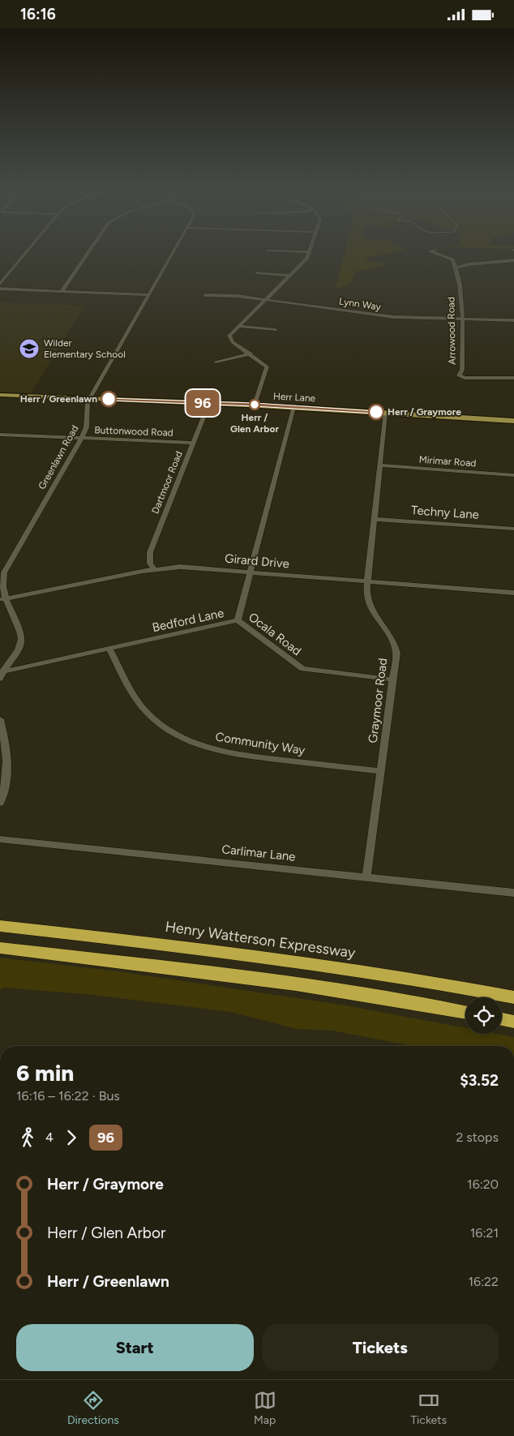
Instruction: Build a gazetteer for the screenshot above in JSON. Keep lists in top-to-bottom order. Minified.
{"streets":{"highway":["Henry Watterson Expressway"],"main road":["Herr Lane"],"street":["Lynn Way","Arrowood Road","Buttonwood Road","Greenlawn Road","Mirimar Road","Dartmoor Road","Techny Lane","Girard Drive","Bedford Lane","Ocala Road","Graymoor Road","Community Way","Carlimar Lane"]},"crossings":[["Lynn Way","Arrowood Road"],["Herr Lane","Greenlawn Road"],["Herr Lane","Dartmoor Road"],["Herr Lane","Bedford Lane"],["Herr Lane","Graymoor Road"],["Buttonwood Road","Greenlawn Road"],["Buttonwood Road","Dartmoor Road"],["Greenlawn Road","Girard Drive"],["Greenlawn Road","Bedford Lane"],["Mirimar Road","Graymoor Road"],["Dartmoor Road","Girard Drive"],["Techny Lane","Graymoor Road"],["Girard Drive","Bedford Lane"],["Girard Drive","Graymoor Road"],["Bedford Lane","Ocala Road"],["Bedford Lane","Community Way"],["Ocala Road","Graymoor Road"],["Graymoor Road","Community Way"],["Graymoor Road","Carlimar Lane"]],"places":{"school or university":["Wilder Elementary School"],"other":["Herr / Greenlawn","Herr / Glen Arbor","Herr / Graymore"]},"lines":["bus line 96"],"page":{"status":"16:16","on_map":"96","heading":["6 min","16:16 – 16:22 · Bus","$3.52"],"legs":["4","96","2 stops"],"list":[{"name":"Herr / Graymore","value":"16:20"},{"name":"Herr / Glen Arbor","value":"16:21"},{"name":"Herr / Greenlawn","value":"16:22"}],"buttons":["Start","Tickets"],"tabs":["Directions","Map","Tickets"]}}
